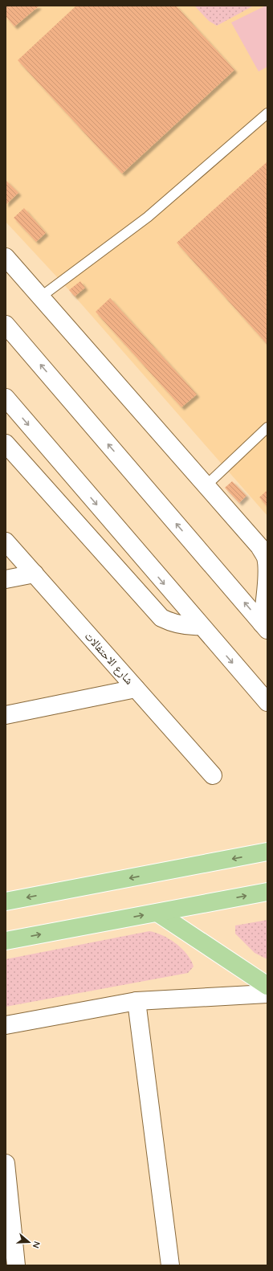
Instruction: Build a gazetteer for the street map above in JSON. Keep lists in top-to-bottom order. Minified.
{"streets":{"street":["شارع الاحتفالات"]},"north":"right"}
